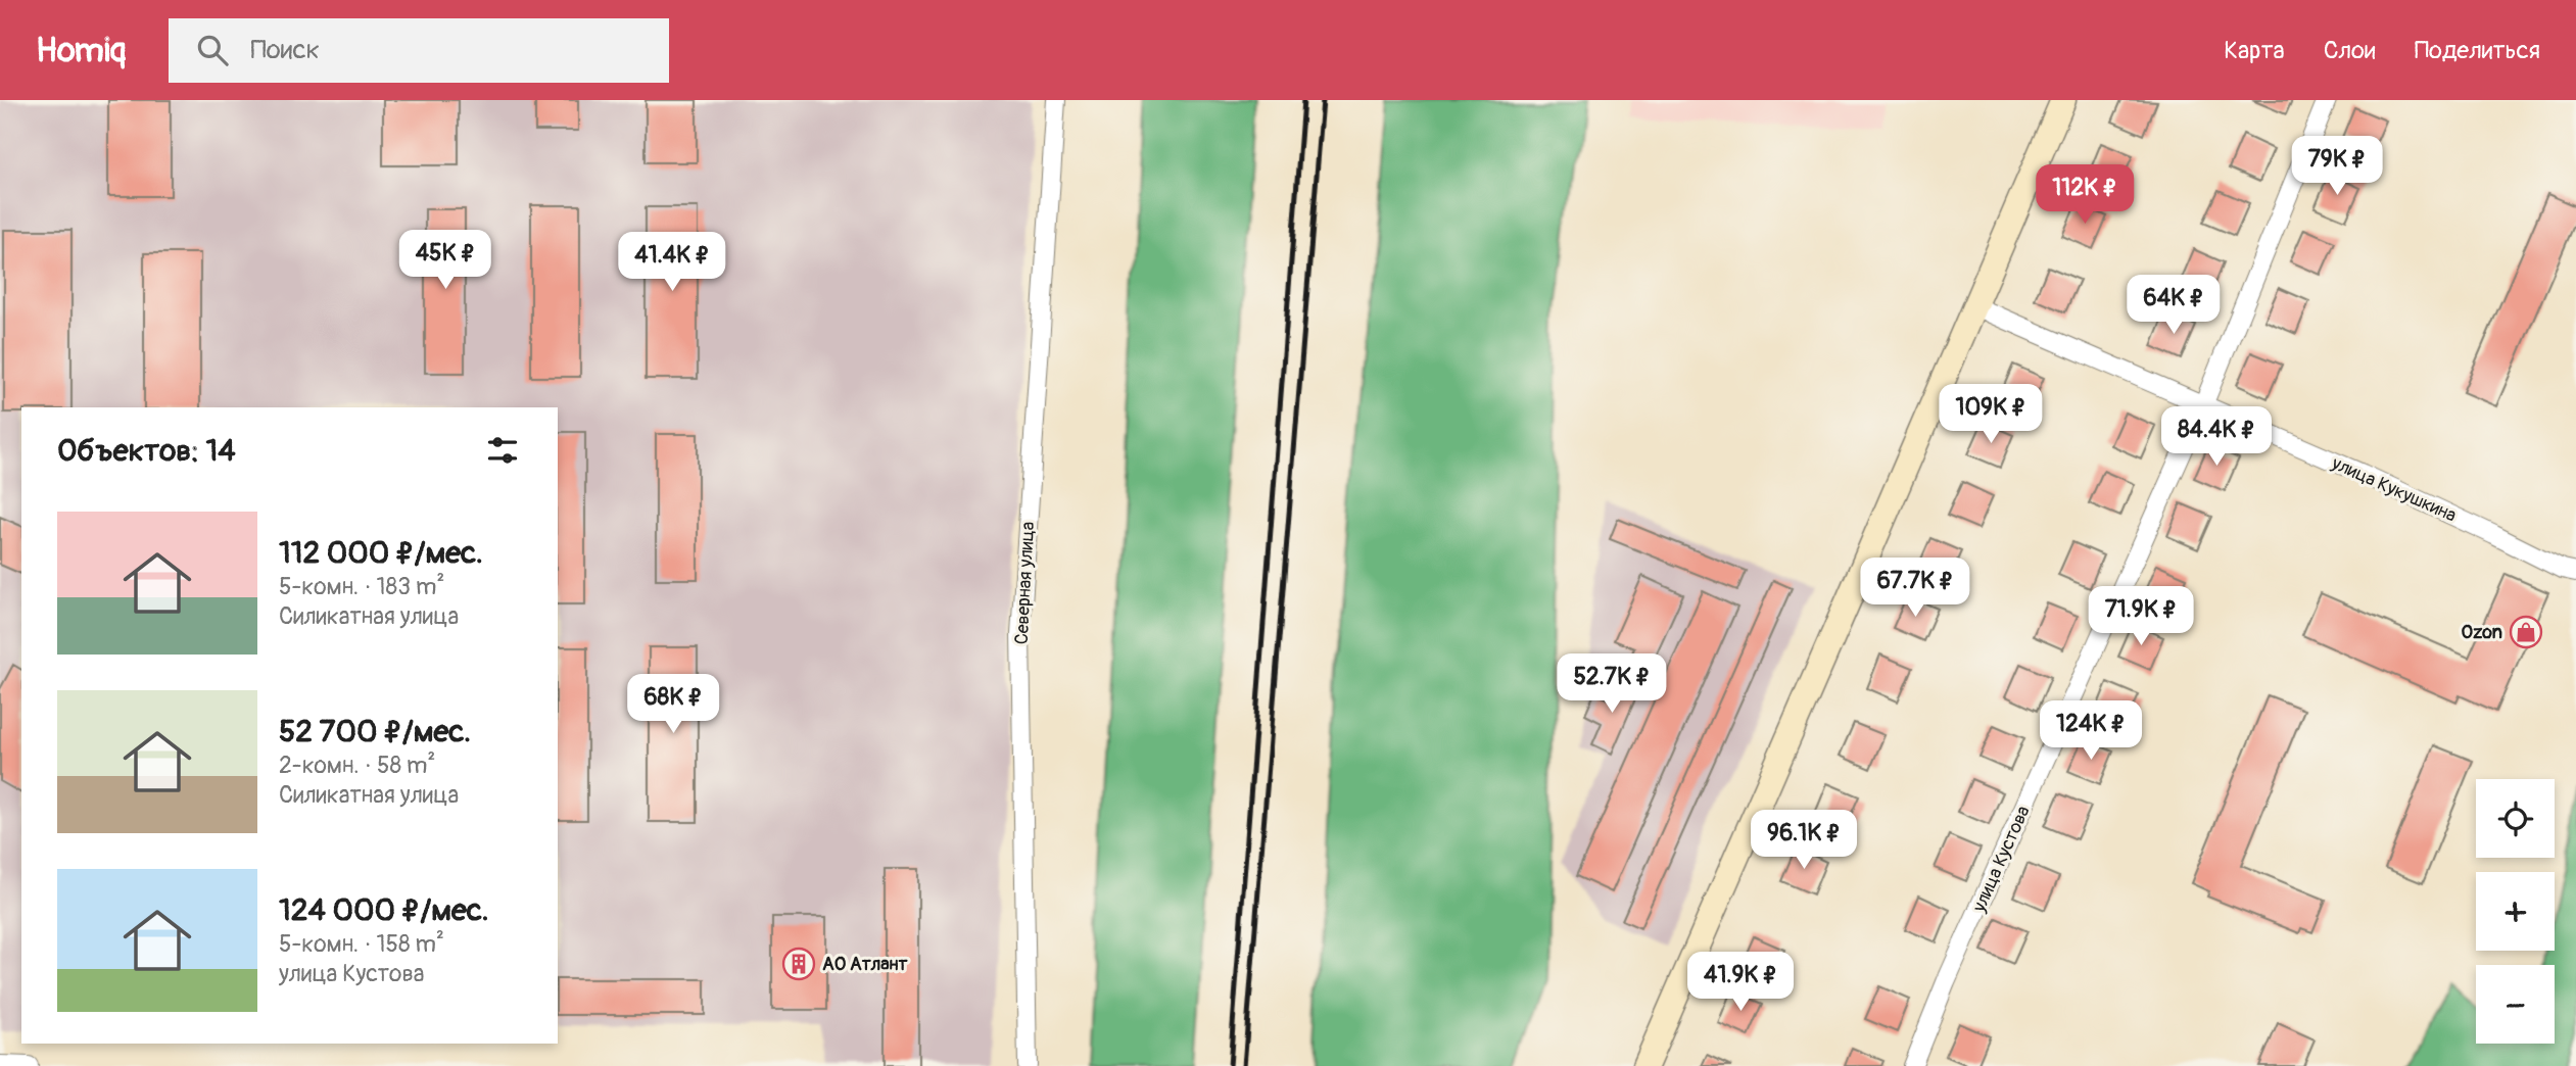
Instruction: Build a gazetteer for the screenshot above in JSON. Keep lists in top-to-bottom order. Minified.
{"streets":{"street":["улица Кукушкина","Северная улица","улица Кустова"]},"crossings":[["улица Кукушкина","улица Кустова"]],"places":{"shop":["Ozon"],"building":["АО Атлант"]},"page":{"header":"Homiq","search":"Поиск","nav":["Карта","Слои","Поделиться"],"price":["79K ₽","112K ₽","45K ₽","41.4K ₽","64K ₽","109K ₽","84.4K ₽","67.7K ₽","71.9K ₽","52.7K ₽","68K ₽","124K ₽","96.1K ₽","41.9K ₽"],"heading":"Объектов: 14","list":[{"name":"112 000 ₽/мес.","note":"5-комн. · 183 m² · Силикатная улица"},{"name":"52 700 ₽/мес.","note":"2-комн. · 58 m² · Силикатная улица"},{"name":"124 000 ₽/мес.","note":"5-комн. · 158 m² · улица Кустова"}],"map_buttons":["+","−"]}}
